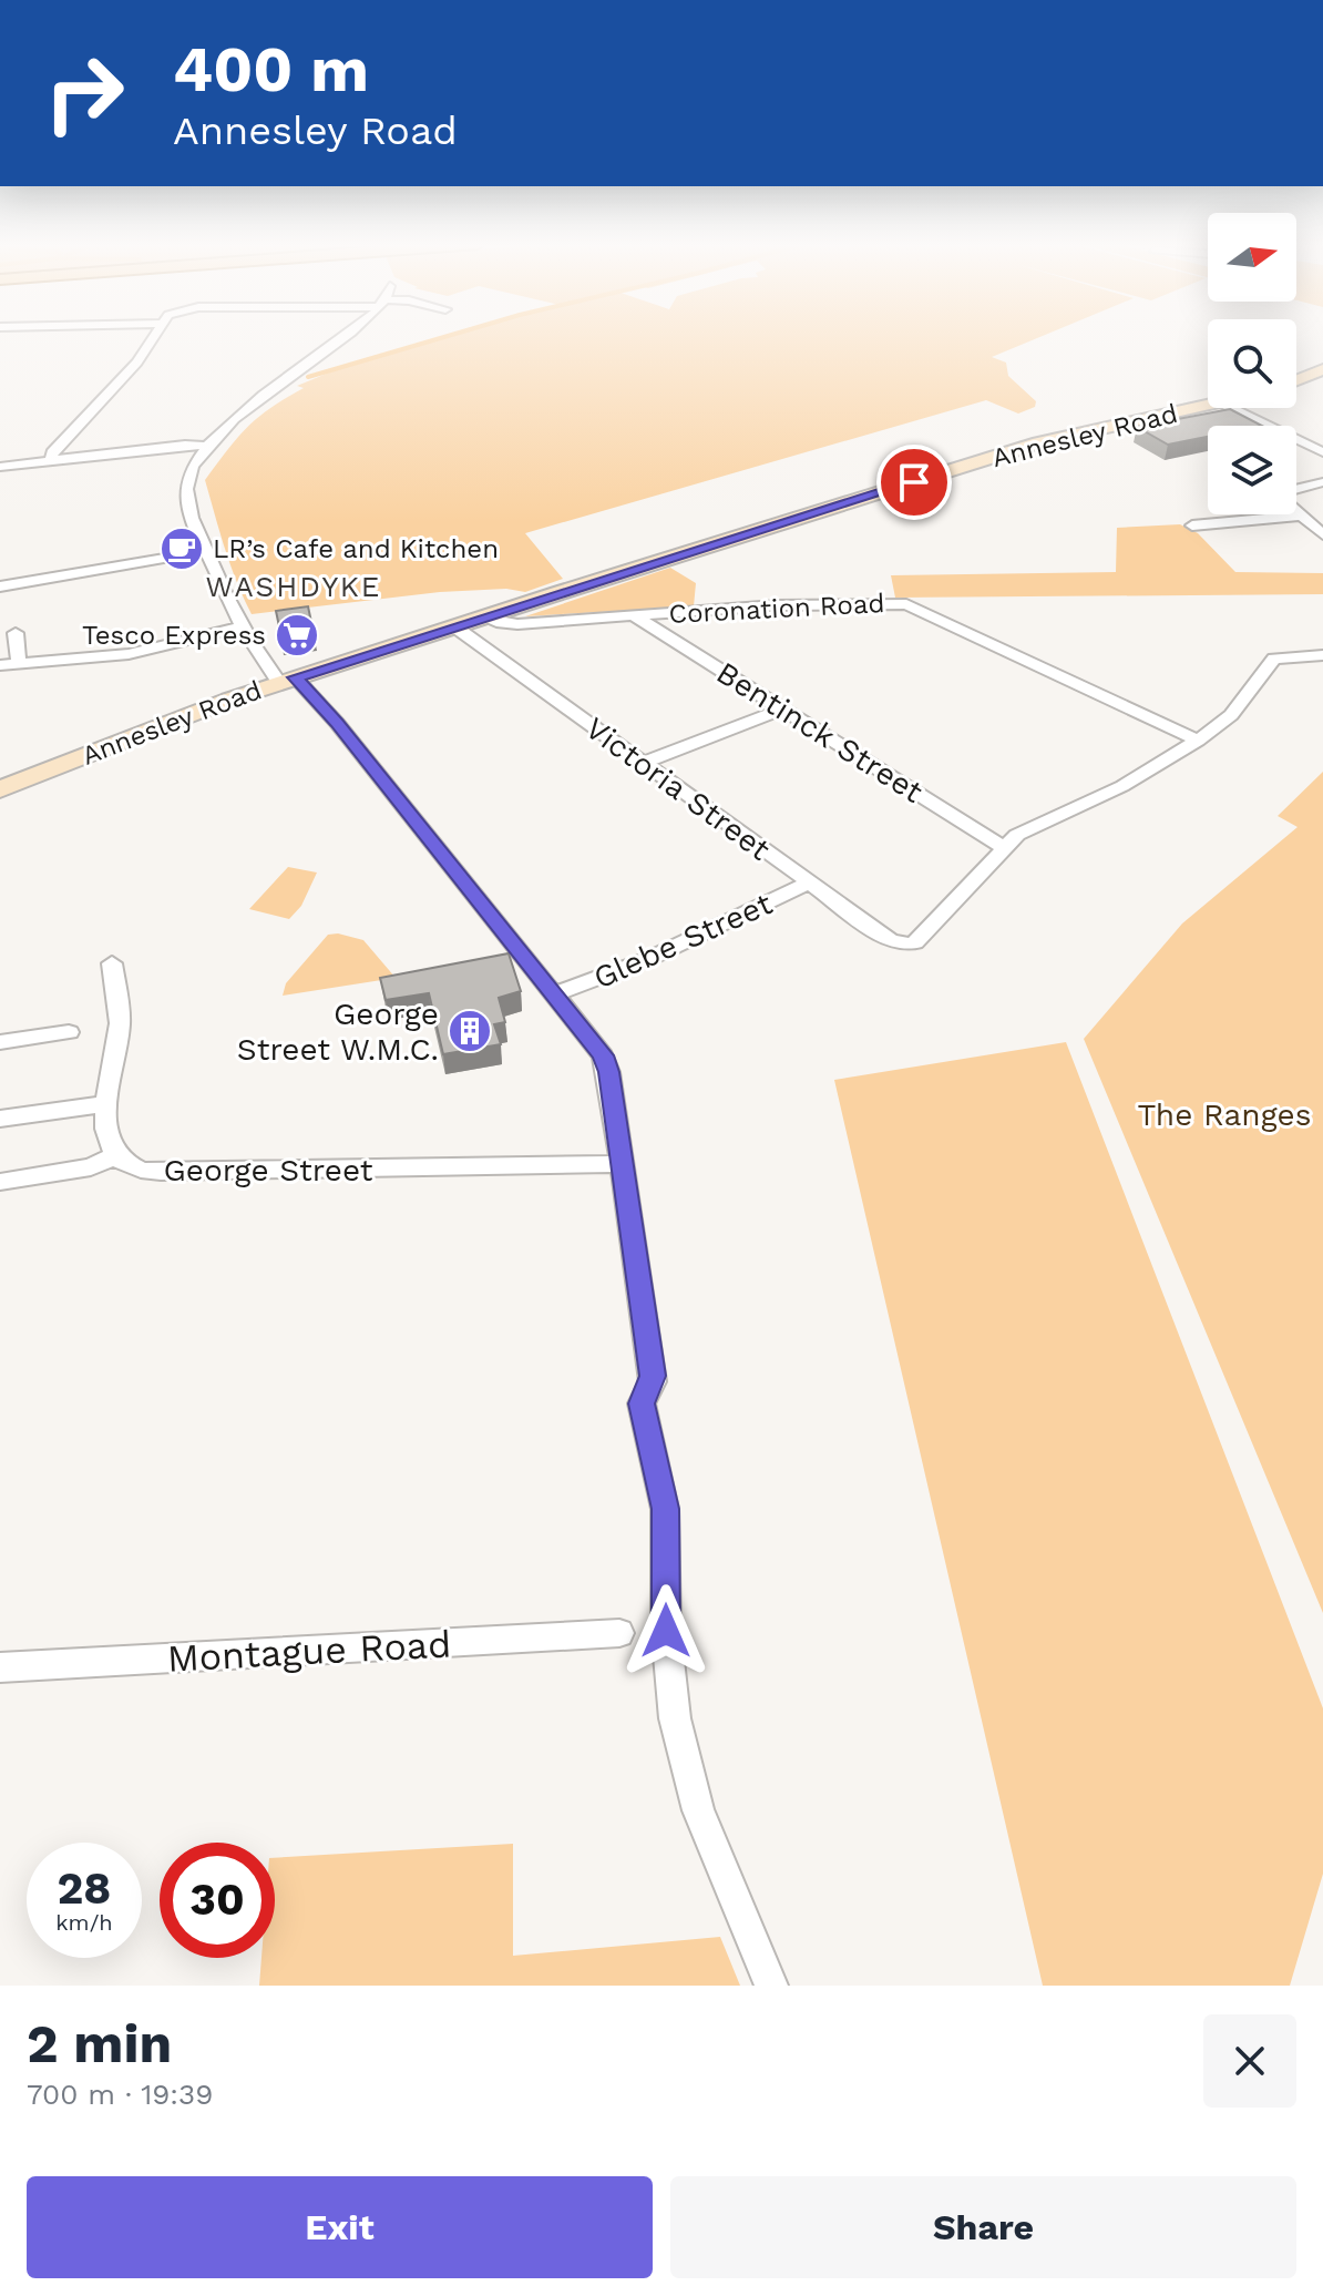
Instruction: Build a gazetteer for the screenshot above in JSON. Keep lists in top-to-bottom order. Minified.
{"streets":{"street":["Annesley Road","Coronation Road","Bentinck Street","Victoria Street","Glebe Street","George Street","Montague Road"]},"crossings":[["Annesley Road","Coronation Road"],["Annesley Road","Victoria Street"],["Coronation Road","Bentinck Street"],["Bentinck Street","Victoria Street"],["Victoria Street","Glebe Street"]],"districts":["WASHDYKE"],"parks":["The Ranges"],"places":{"cafe":["LR’s Cafe and Kitchen"],"supermarket":["Tesco Express"],"building":["George Street W.M.C."]},"north":"right","page":{"turn":["400 m","Annesley Road"],"speed":"28 km/h","limit":"30","heading":["2 min","700 m · 19:39"],"buttons":["Exit","Share"]}}
